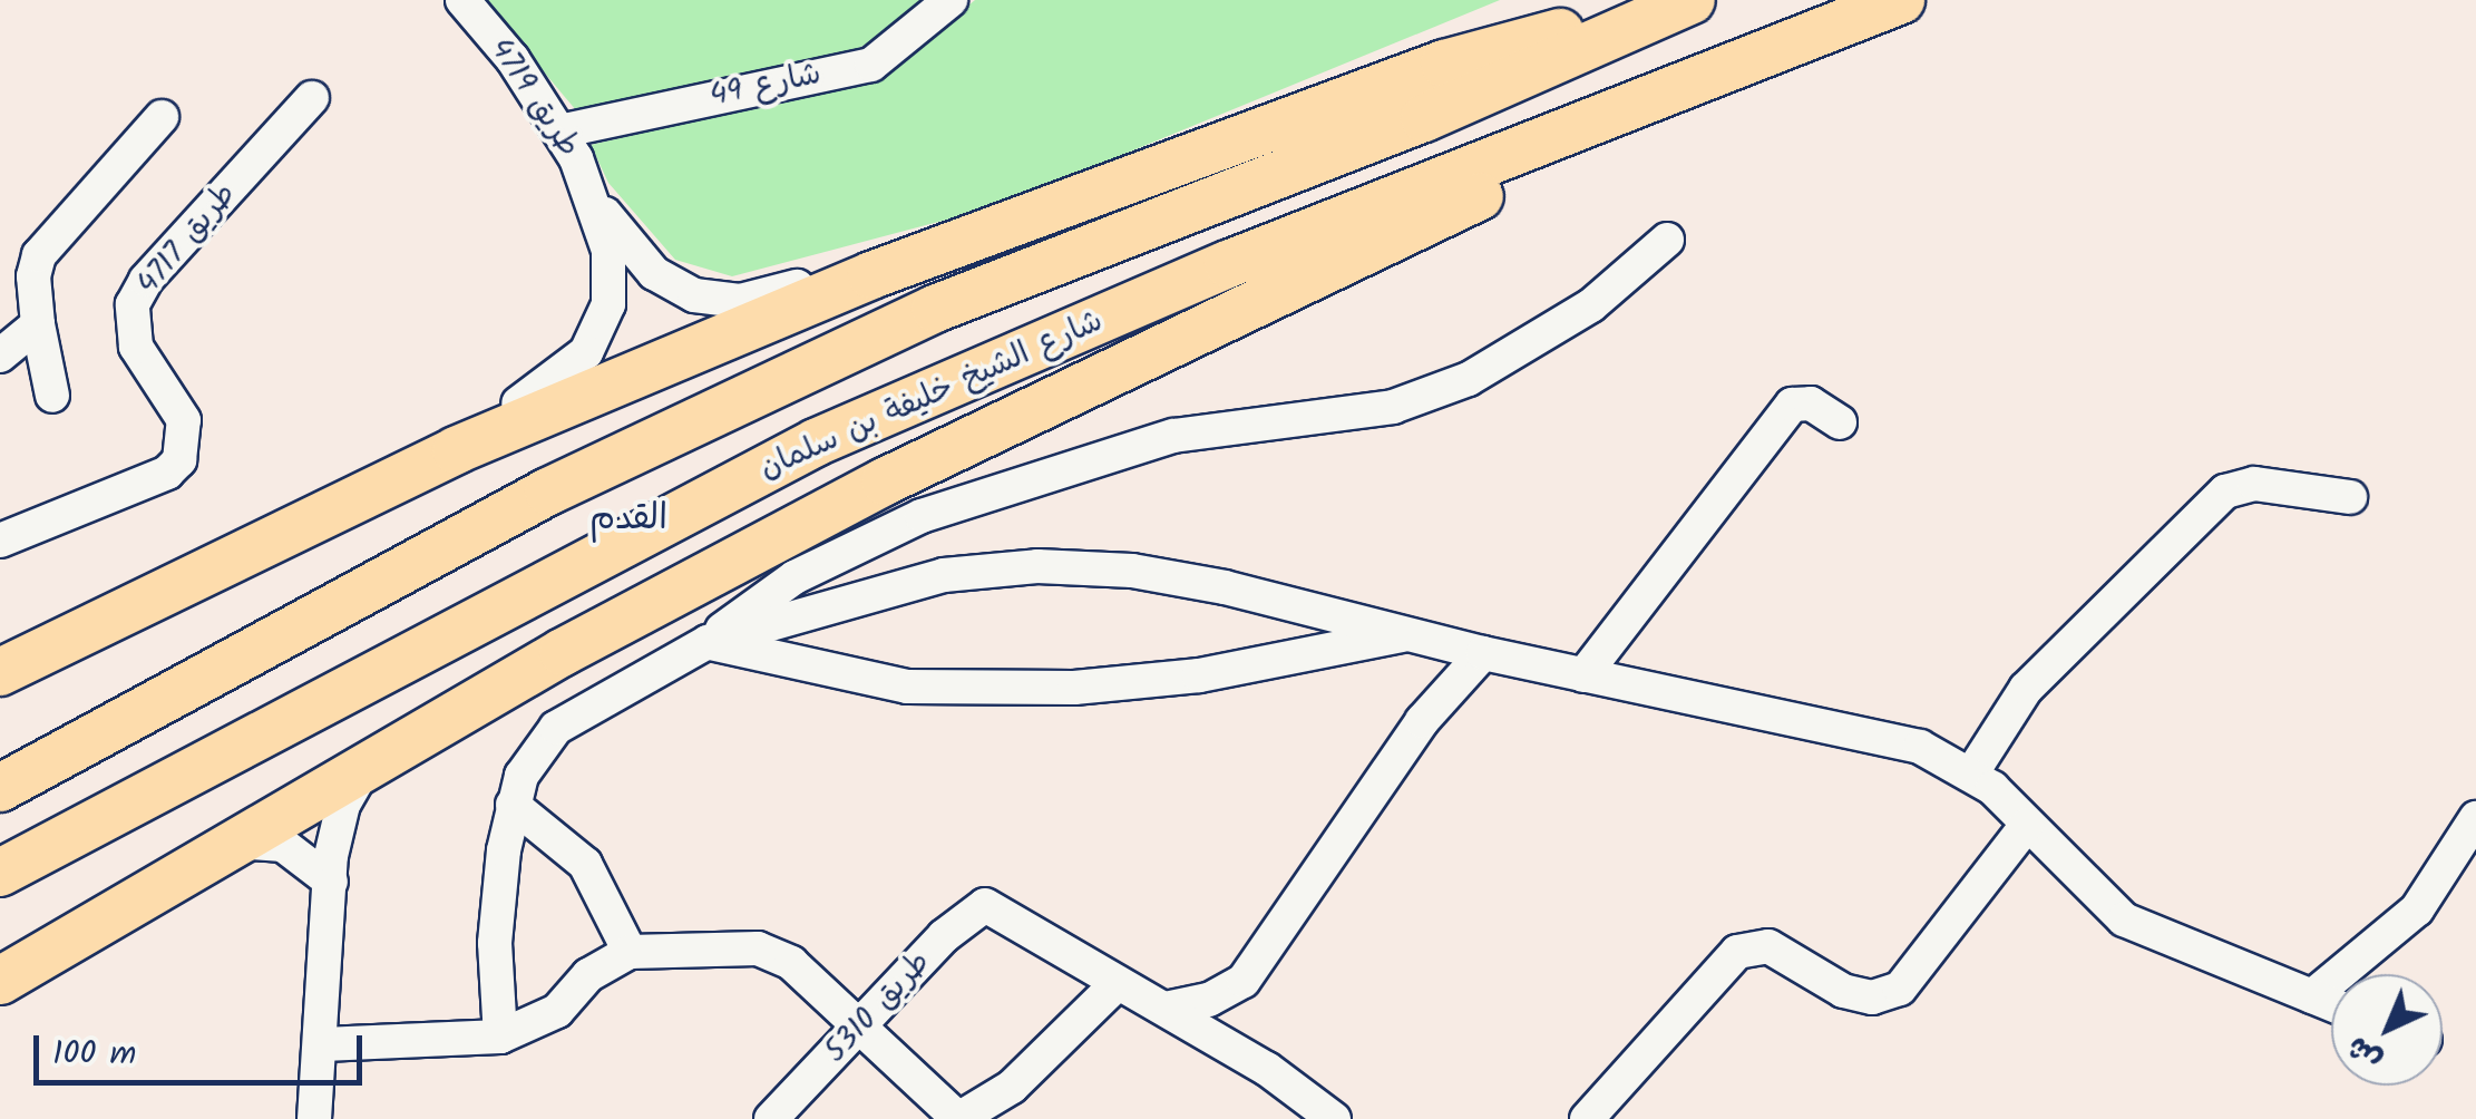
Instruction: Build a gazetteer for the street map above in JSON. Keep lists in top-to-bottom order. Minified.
{"streets":{"highway":["شارع الشيخ خليفة بن سلمان"],"street":["شارع 49","طريق 4719","طريق 4717","طريق 5310"]},"crossings":[["شارع 49","طريق 4719"]],"districts":["القدم"],"scale_bar":"100 m","north":"bottom left"}
